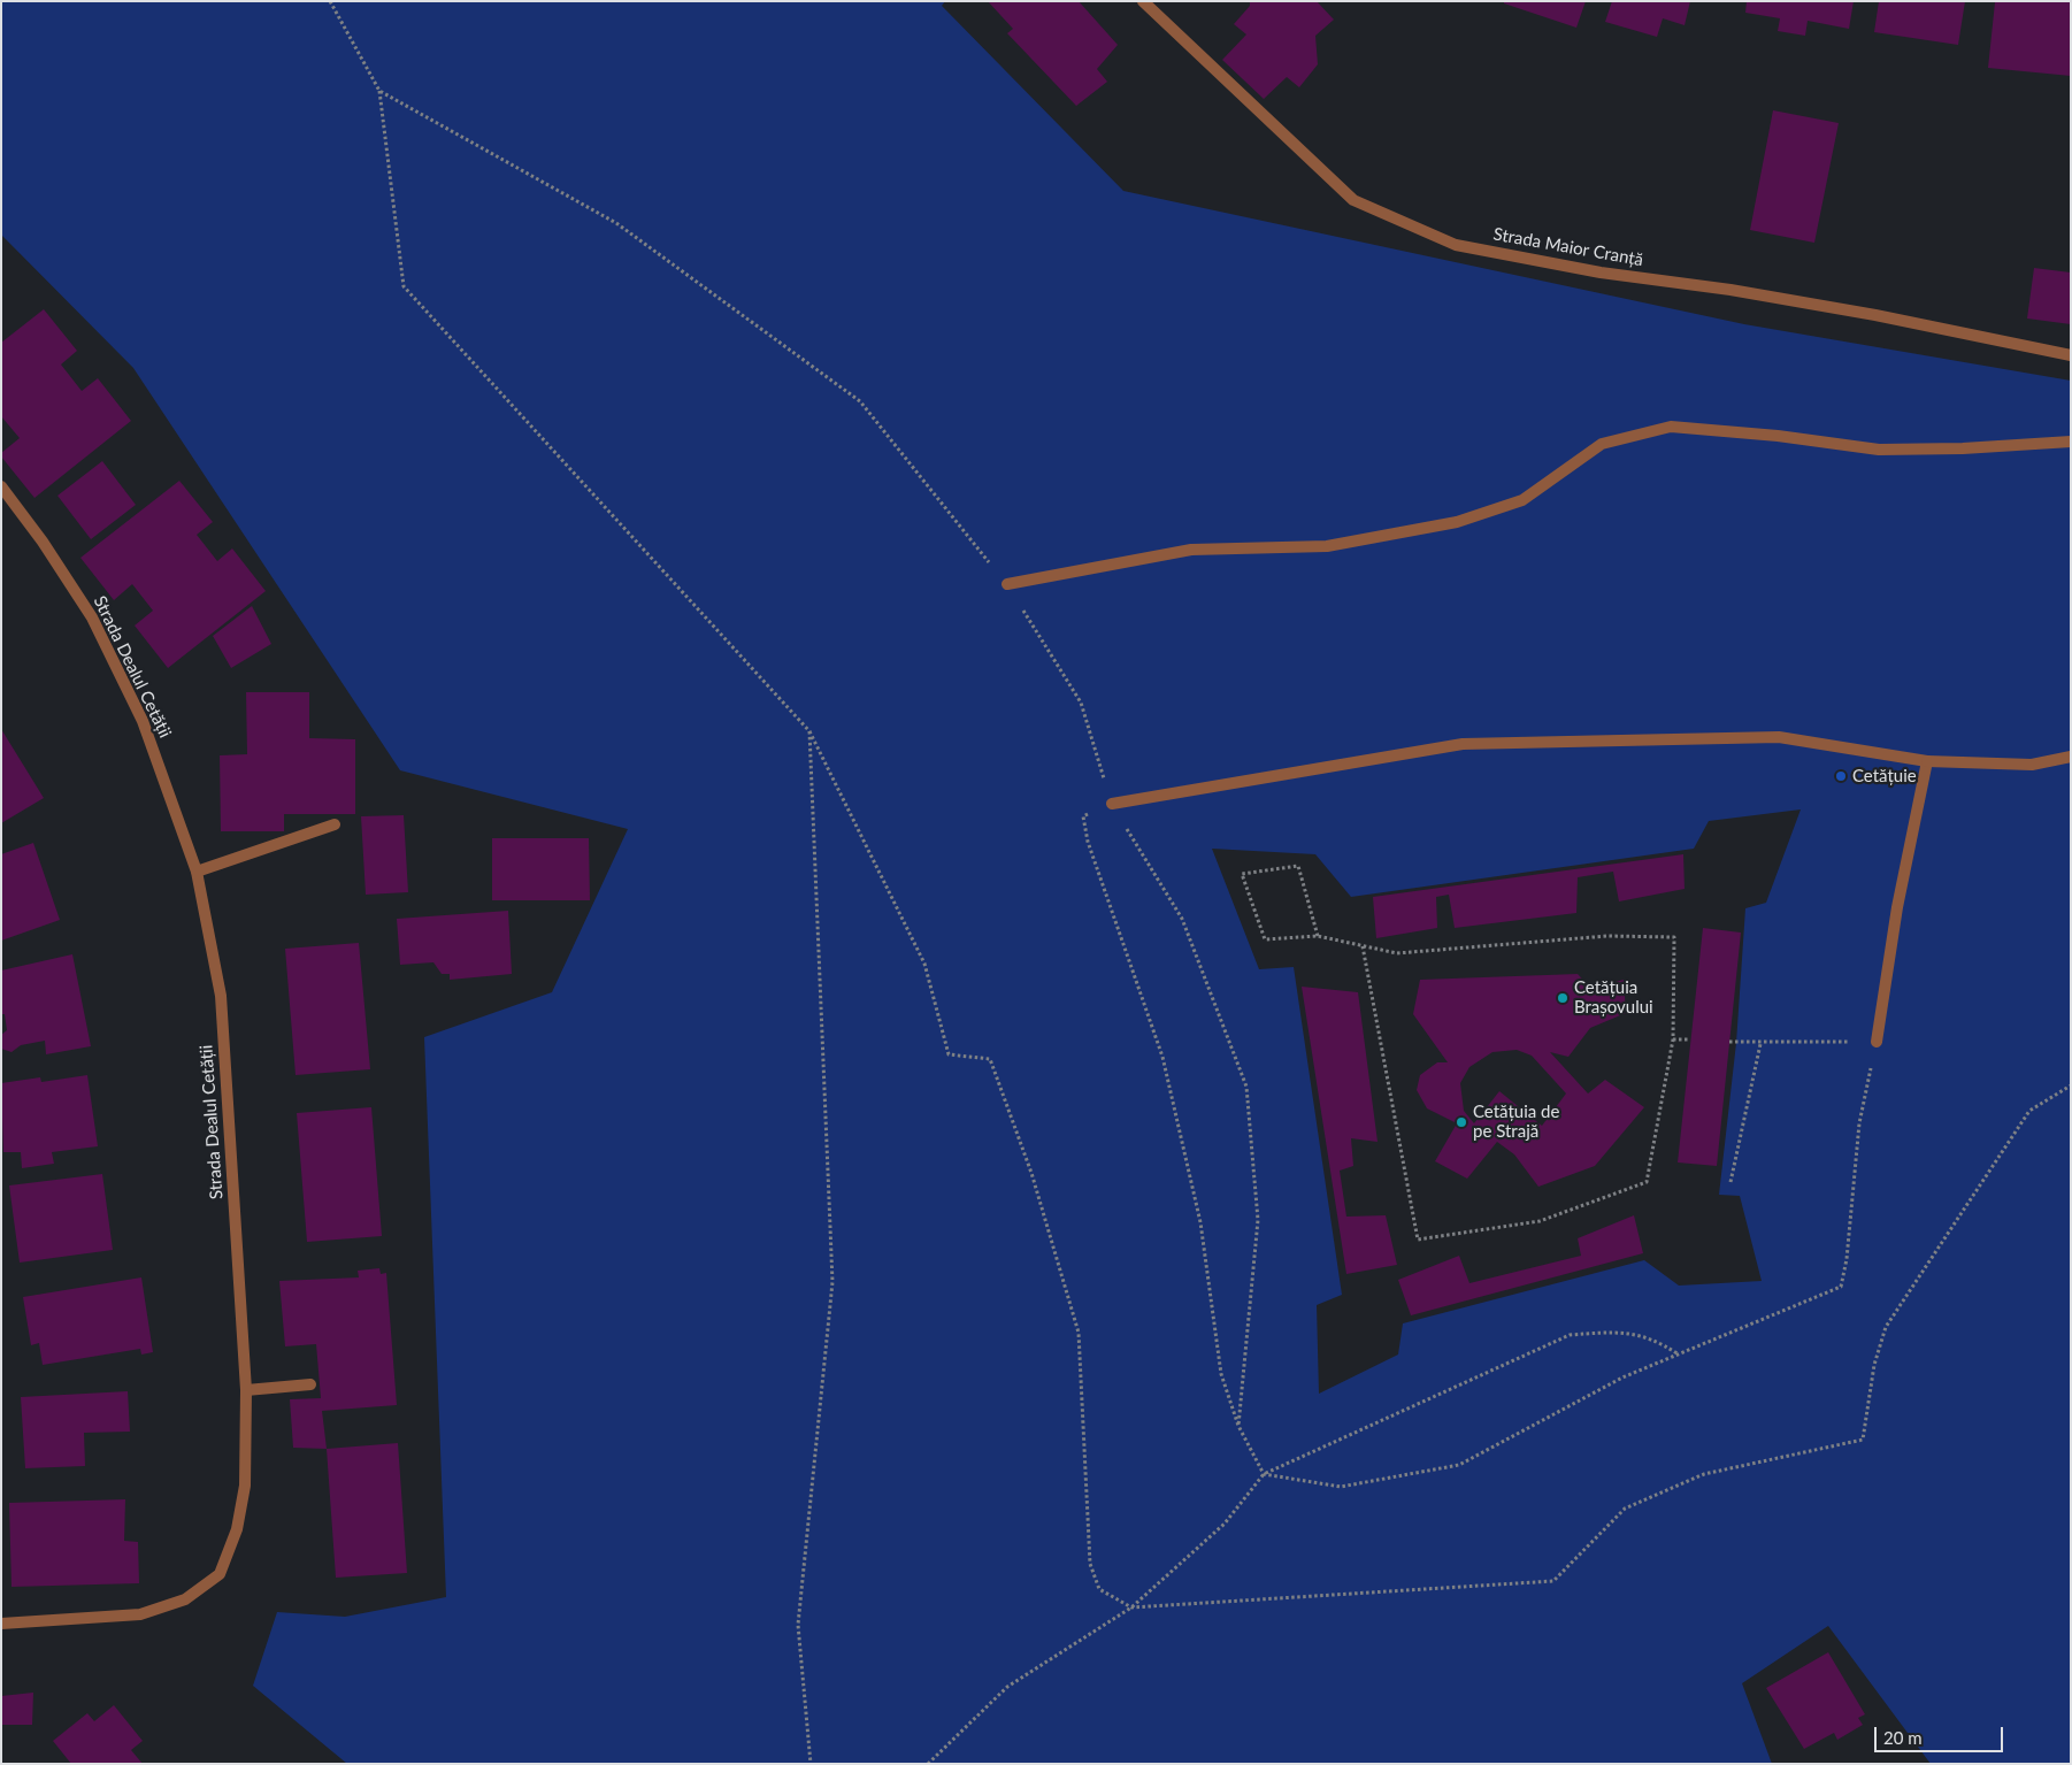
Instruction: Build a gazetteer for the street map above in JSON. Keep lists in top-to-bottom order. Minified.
{"streets":{"street":["Strada Maior Cranță","Strada Dealul Cetății"]},"places":["Cetățuie","Cetățuia Brașovului","Cetățuia de pe Strajă"],"scale_bar":"20 m"}
